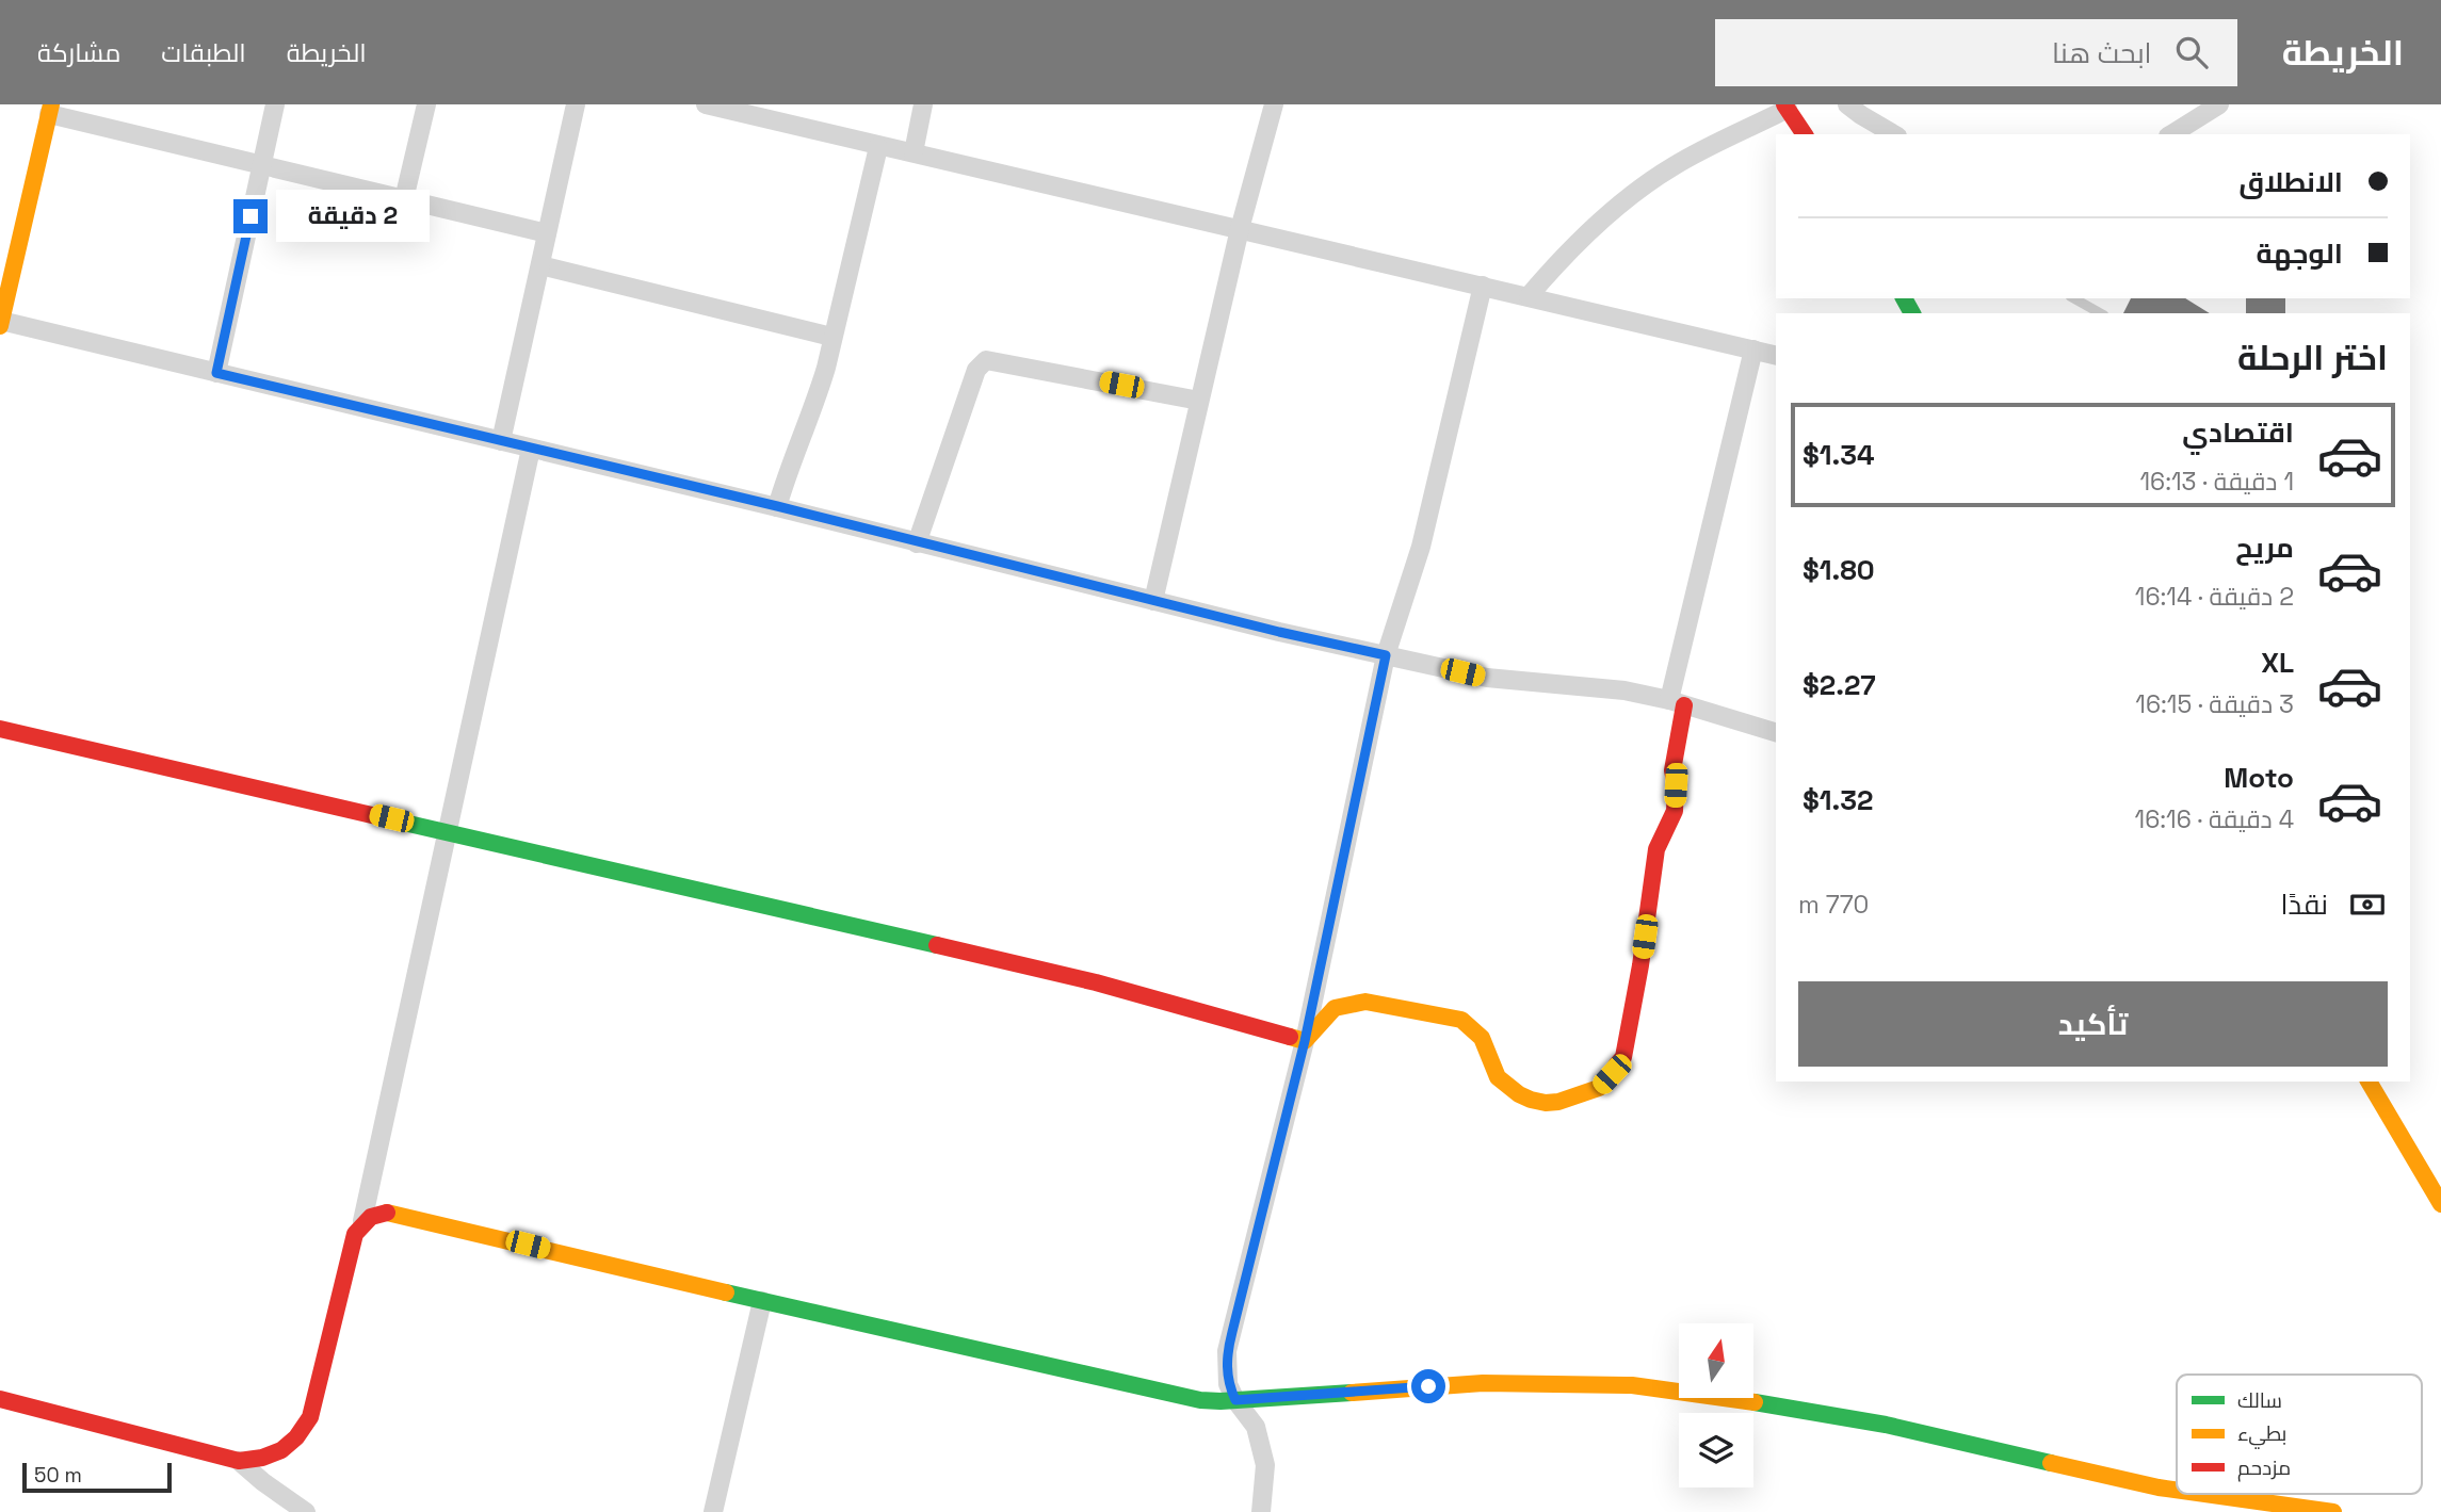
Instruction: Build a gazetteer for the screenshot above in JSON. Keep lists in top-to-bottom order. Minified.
{"legend":["سالك","بطيء","مزدحم"],"scale_bar":"50 m","north":"top","page":{"header":"الخريطة","search":"ابحث هنا","nav":["الخريطة","الطبقات","مشاركة"],"banner":["الانطلاق","الوجهة"],"bubble":"2 دقيقة","heading":"اختر الرحلة","list":[{"name":"اقتصادي","note":"1 دقيقة · 16:13","value":"$1.34"},{"name":"مريح","note":"2 دقيقة · 16:14","value":"$1.80"},{"name":"XL","note":"3 دقيقة · 16:15","value":"$2.27"},{"name":"Moto","note":"4 دقيقة · 16:16","value":"$1.32"}],"pay":["نقدًا","770 m"],"buttons":"تأكيد","scale":"50 m"}}
